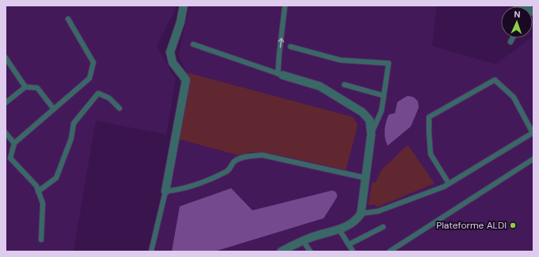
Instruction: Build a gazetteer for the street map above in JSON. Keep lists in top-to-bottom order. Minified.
{"places":["Plateforme ALDI"],"north":"top"}
